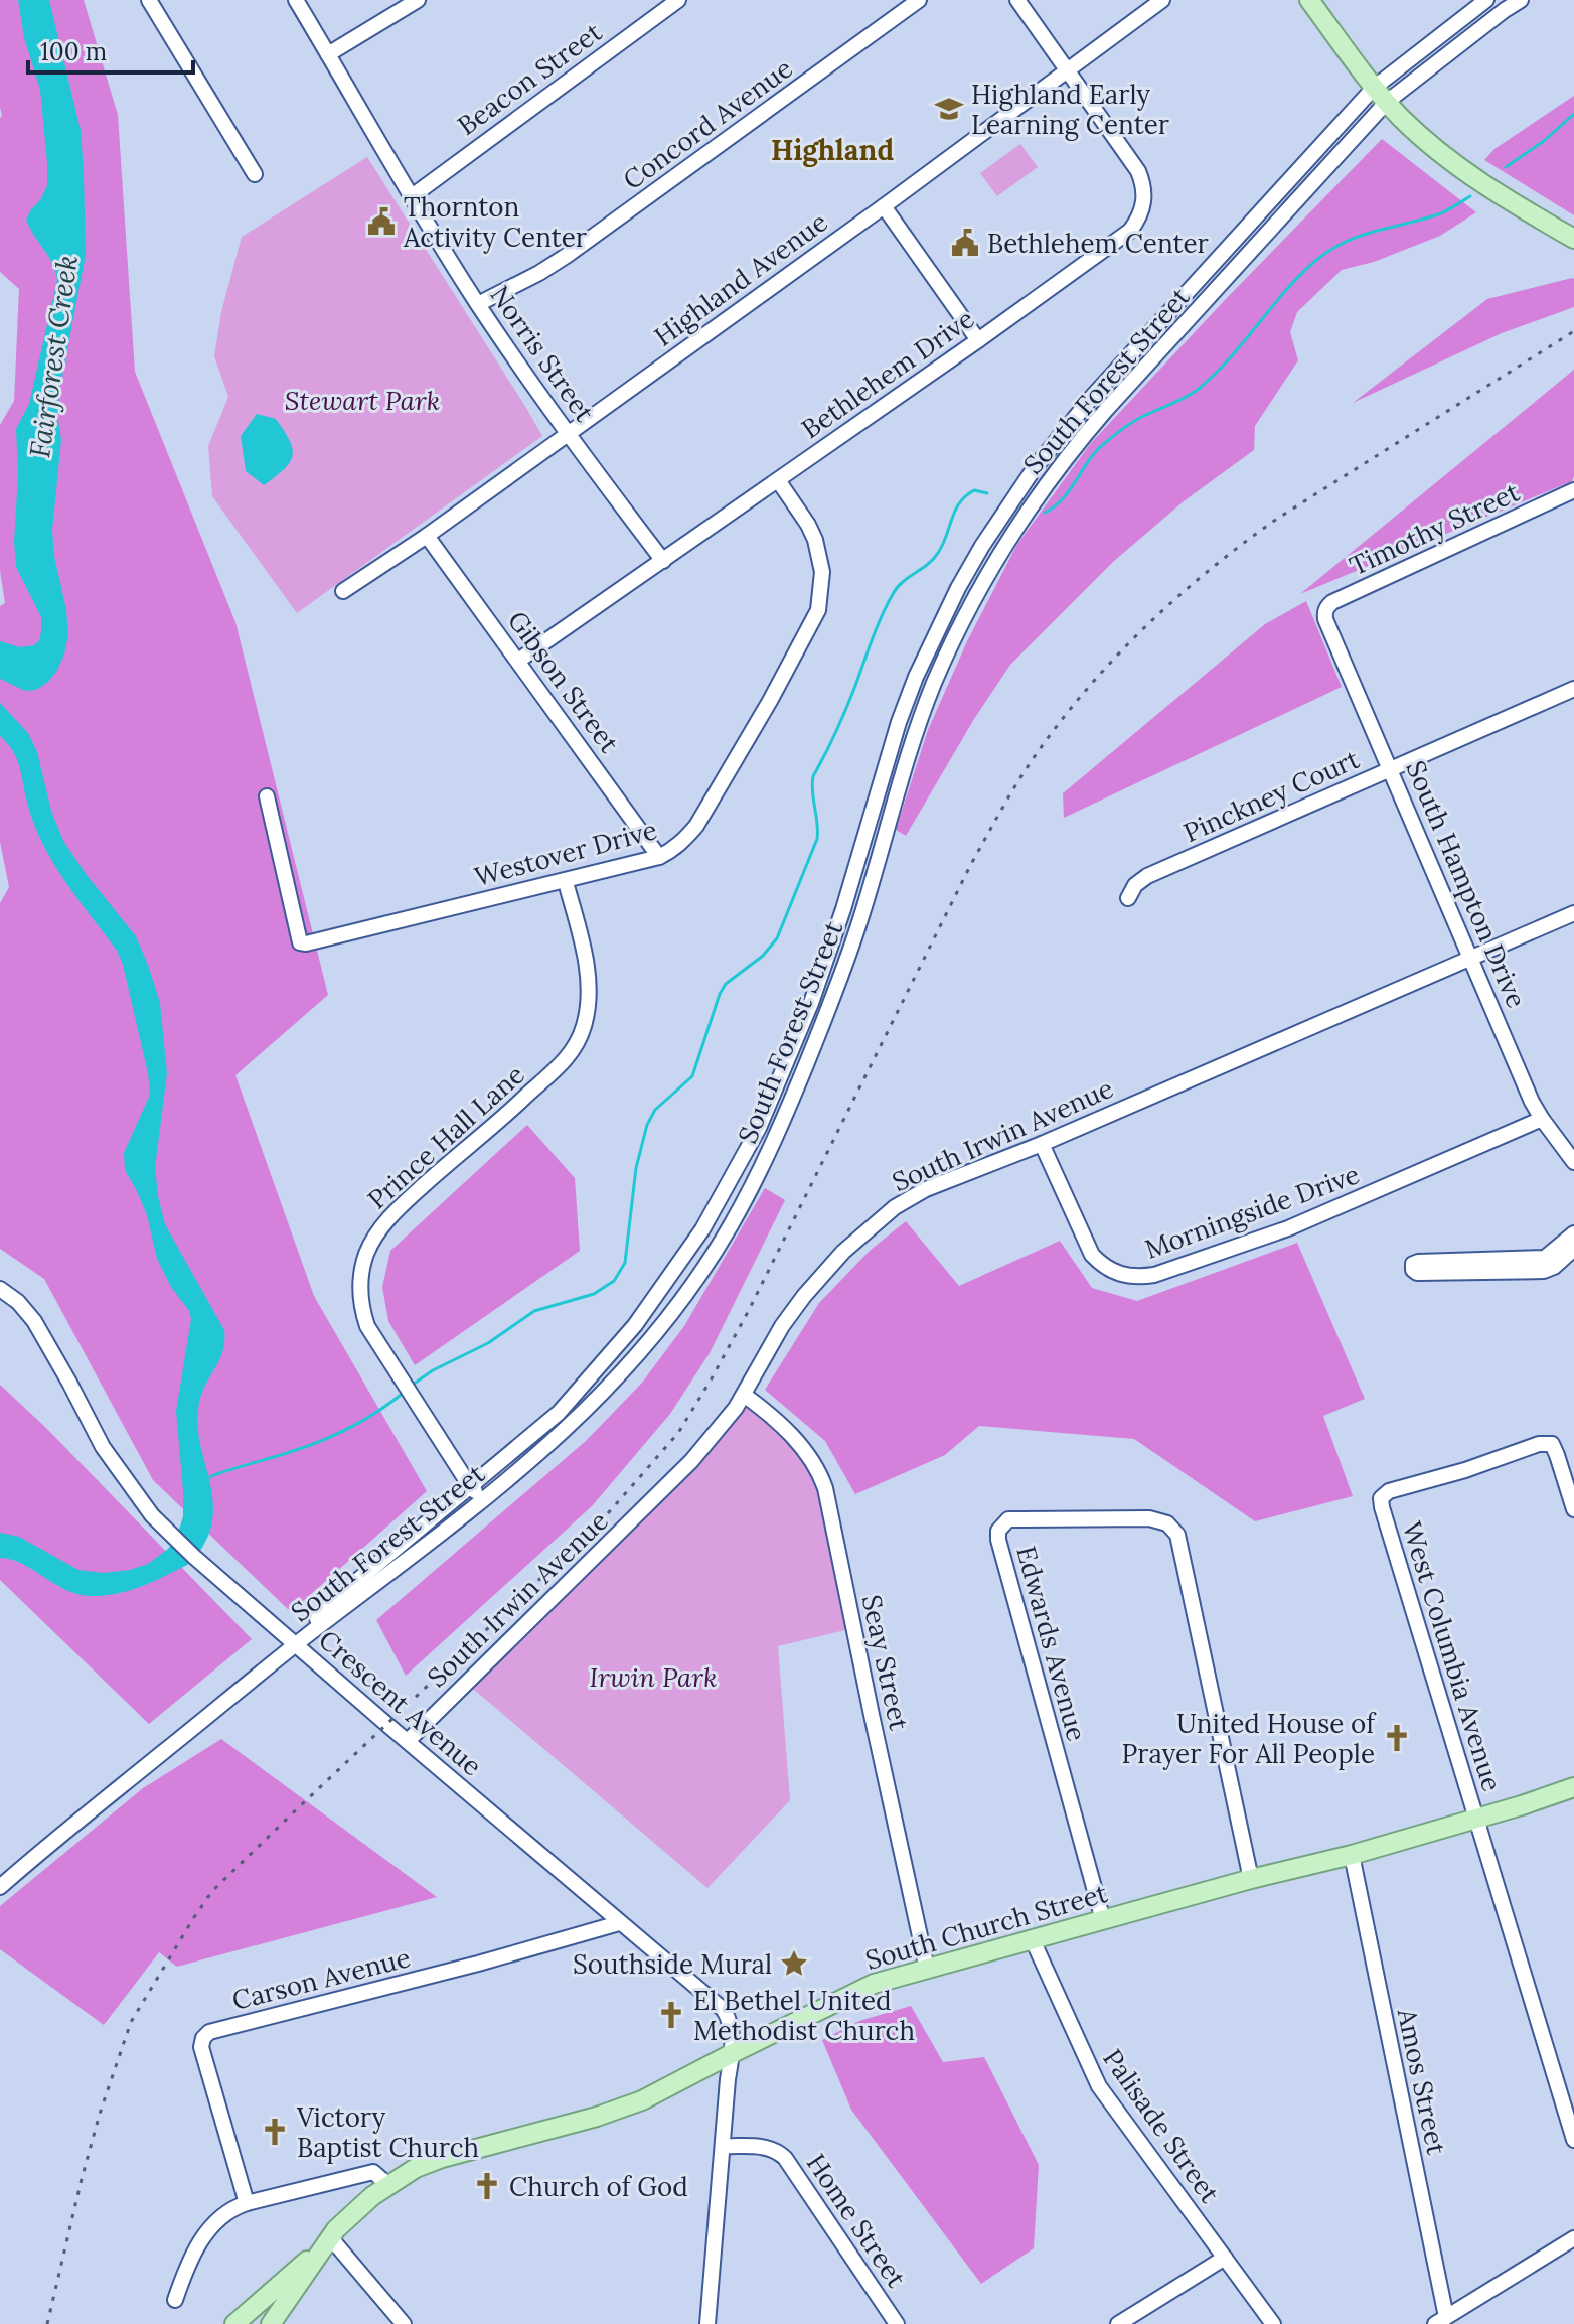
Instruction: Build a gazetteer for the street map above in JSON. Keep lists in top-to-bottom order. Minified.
{"streets":{"main road":["South Church Street"],"street":["Beacon Street","Concord Avenue","Highland Avenue","Norris Street","Bethlehem Drive","South Forest Street","Timothy Street","Gibson Street","Pinckney Court","Westover Drive","South Hampton Drive","South Irwin Avenue","Prince Hall Lane","Morningside Drive","Edwards Avenue","West Columbia Avenue","Seay Street","Crescent Avenue","Carson Avenue","Amos Street","Palisade Street","Home Street"]},"crossings":[["Beacon Street","Norris Street"],["Concord Avenue","Norris Street"],["Highland Avenue","Norris Street"],["Highland Avenue","Bethlehem Drive"],["Highland Avenue","Gibson Street"],["Norris Street","Bethlehem Drive"],["Bethlehem Drive","Gibson Street"],["Bethlehem Drive","Westover Drive"],["South Forest Street","Prince Hall Lane"],["South Forest Street","Crescent Avenue"],["Timothy Street","South Hampton Drive"],["Gibson Street","Westover Drive"],["Pinckney Court","South Hampton Drive"],["Westover Drive","Prince Hall Lane"],["South Hampton Drive","South Irwin Avenue"],["South Hampton Drive","Morningside Drive"],["South Irwin Avenue","Morningside Drive"],["South Irwin Avenue","Seay Street"],["South Irwin Avenue","Crescent Avenue"],["Edwards Avenue","South Church Street"],["West Columbia Avenue","South Church Street"],["Seay Street","South Church Street"],["Crescent Avenue","South Church Street"],["Crescent Avenue","Carson Avenue"],["Crescent Avenue","Home Street"],["South Church Street","Amos Street"],["South Church Street","Palisade Street"]],"districts":["Highland"],"water":["Fairforest Creek"],"parks":["Stewart Park","Irwin Park"],"places":{"school or university":["Highland Early Learning Center"],"public building":["Thornton Activity Center","Bethlehem Center"],"church":["United House of Prayer For All People","El Bethel United Methodist Church","Victory Baptist Church","Church of God"],"place":["Southside Mural"]},"scale_bar":"100 m"}
